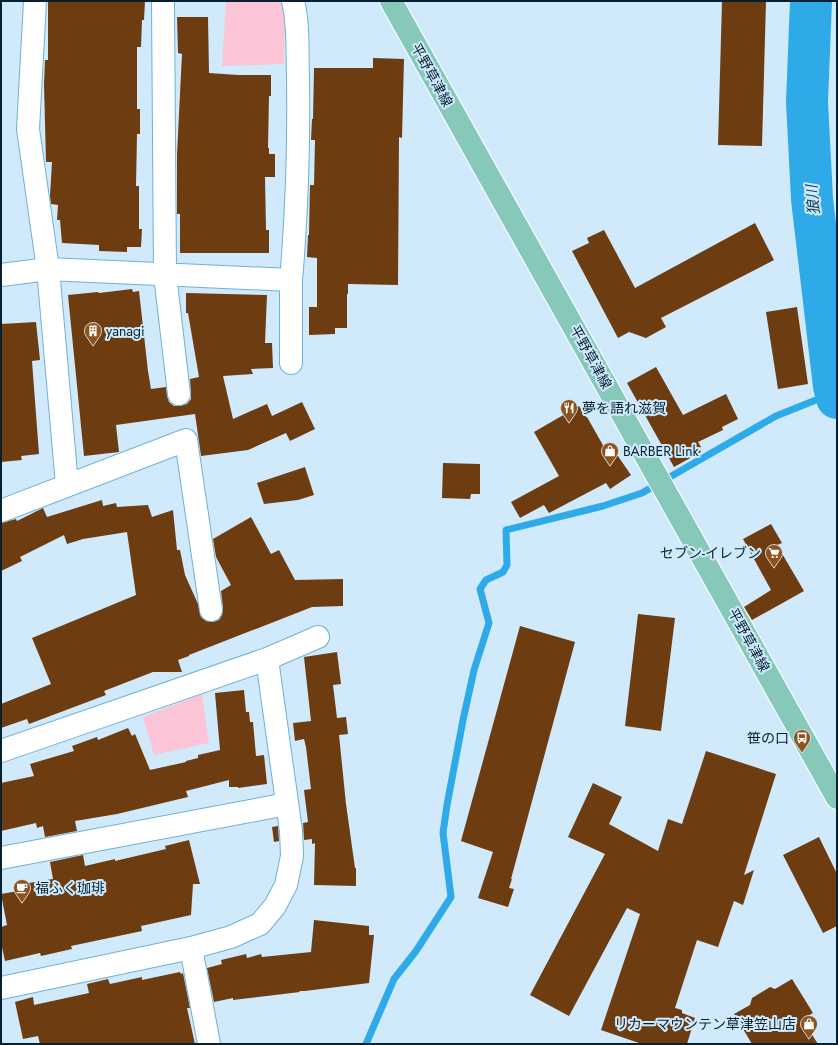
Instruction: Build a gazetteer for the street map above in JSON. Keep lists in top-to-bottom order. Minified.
{"streets":{"main road":["平野草津線"]},"water":["狼川"],"places":{"building":["yanagi"],"restaurant":["夢を語れ滋賀"],"shop":["BARBER Link","リカーマウンテン草津笠山店"],"supermarket":["セブン-イレブン"],"bus stop":["笹の口"],"cafe":["福ふく珈琲"]}}
